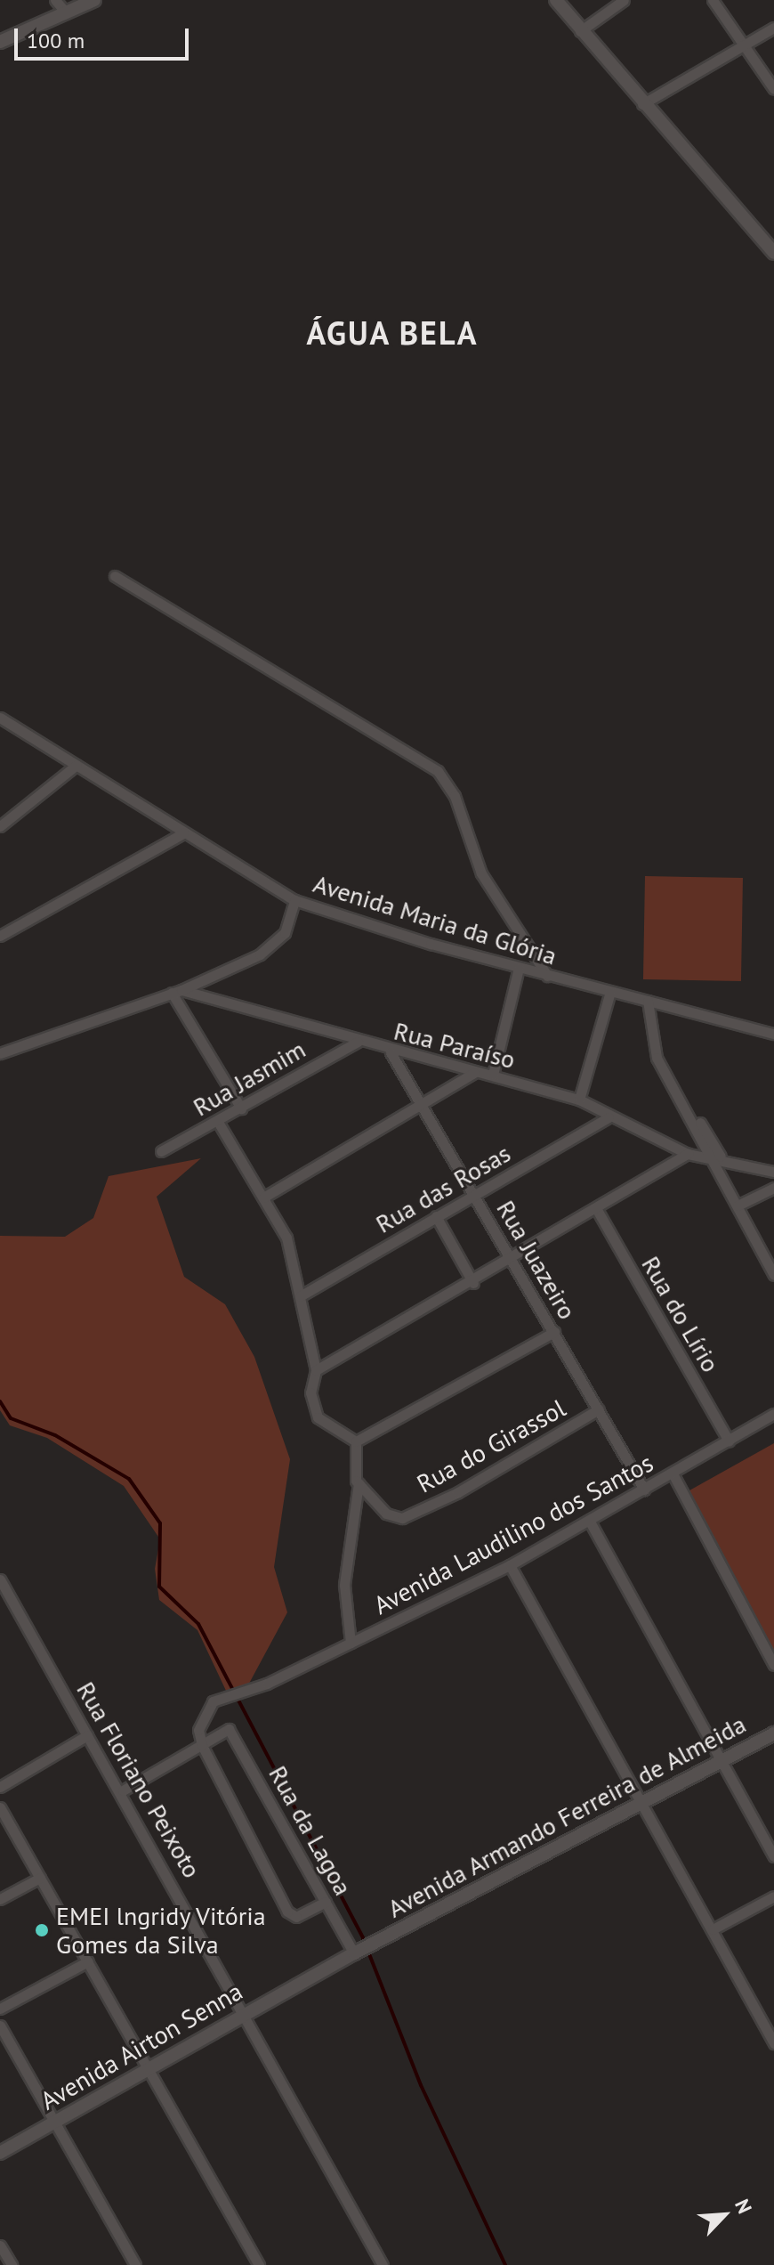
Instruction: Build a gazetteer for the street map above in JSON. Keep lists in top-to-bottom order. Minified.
{"streets":{"street":["Avenida Maria da Glória","Rua Paraíso","Rua Jasmim","Rua das Rosas","Rua Juazeiro","Rua do Lírio","Rua do Girassol","Avenida Laudilino dos Santos","Rua Floriano Peixoto","Avenida Armando Ferreira de Almeida","Rua da Lagoa","Avenida Airton Senna"]},"crossings":[["Rua Paraíso","Rua Jasmim"],["Rua Paraíso","Rua das Rosas"],["Rua Paraíso","Rua Juazeiro"],["Rua das Rosas","Rua Juazeiro"],["Rua Juazeiro","Rua do Girassol"],["Rua Juazeiro","Avenida Laudilino dos Santos"],["Rua do Lírio","Avenida Laudilino dos Santos"],["Avenida Laudilino dos Santos","Rua da Lagoa"],["Rua Floriano Peixoto","Avenida Airton Senna"],["Avenida Armando Ferreira de Almeida","Avenida Airton Senna"],["Rua da Lagoa","Avenida Airton Senna"]],"districts":["ÁGUA BELA"],"places":["EMEI lngridy Vitória Gomes da Silva"],"scale_bar":"100 m","north":"top right"}
